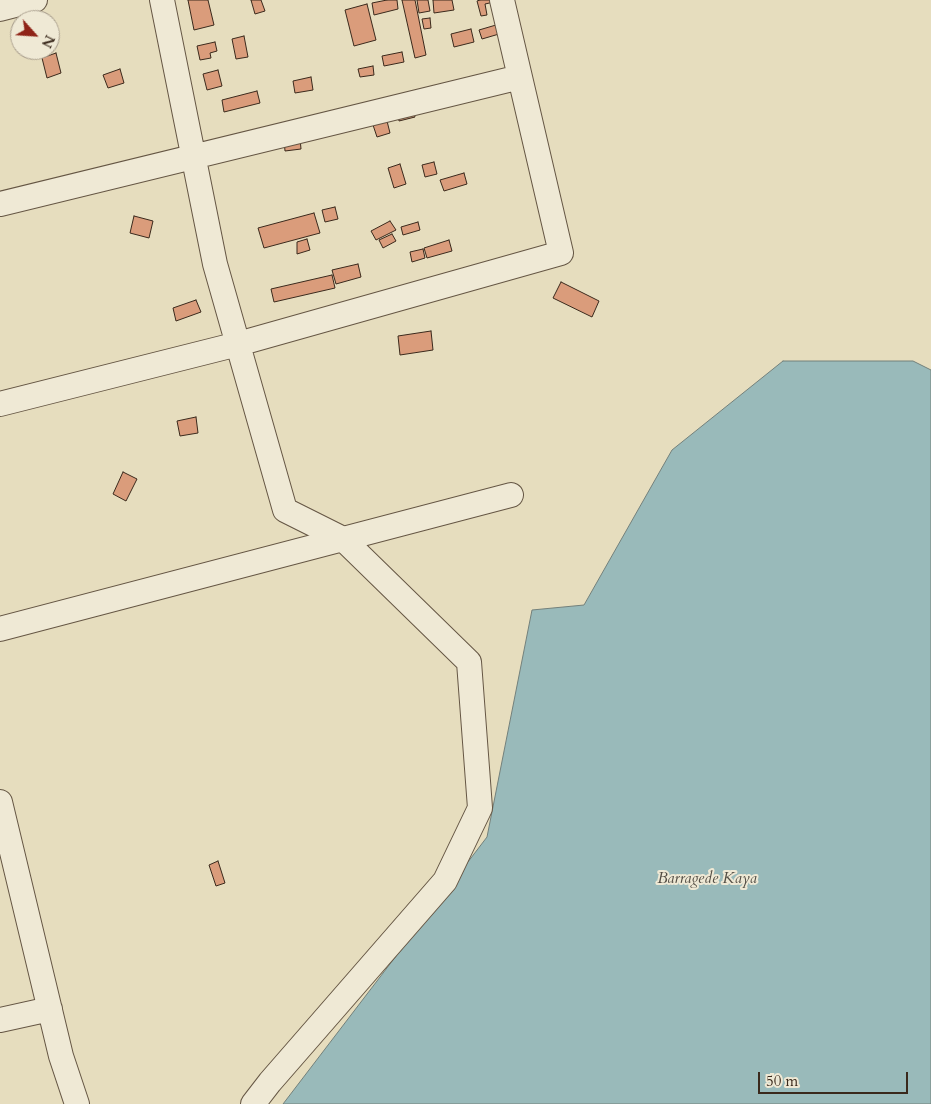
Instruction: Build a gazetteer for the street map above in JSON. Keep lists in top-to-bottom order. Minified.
{"water":["Barragede Kaya"],"scale_bar":"50 m","north":"bottom right"}
